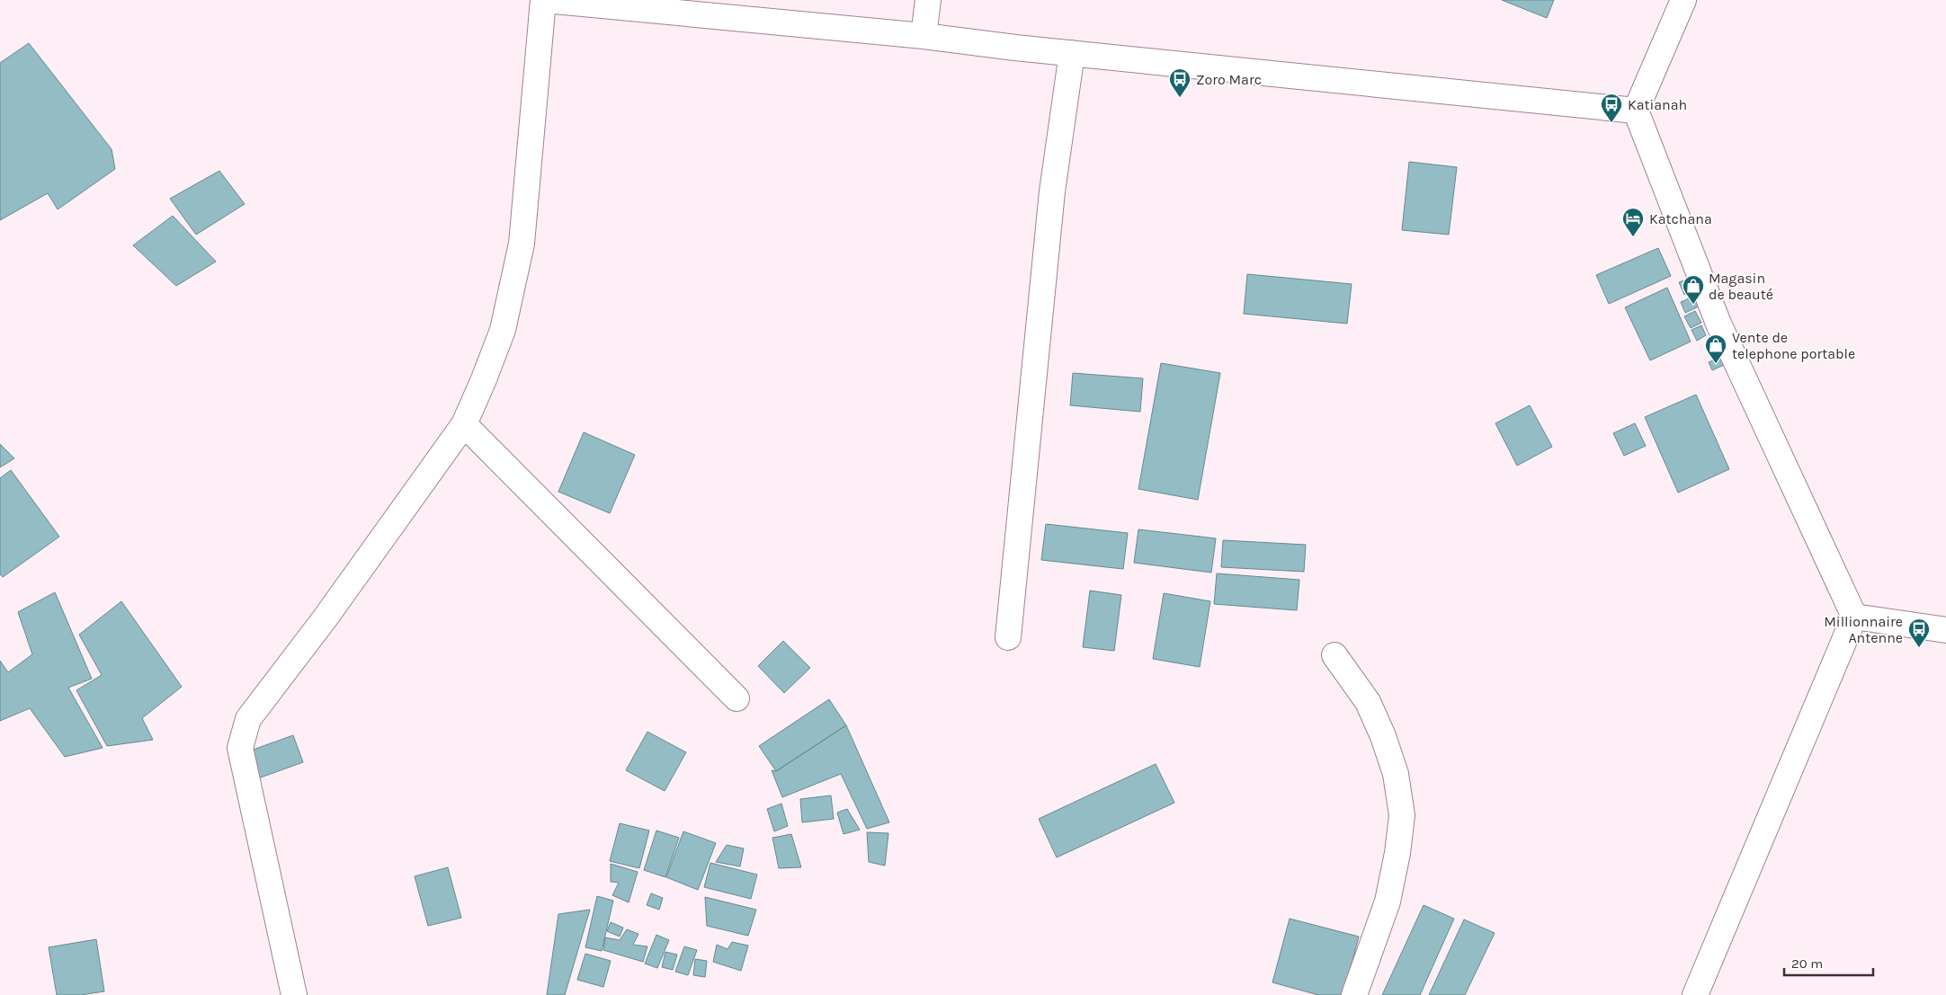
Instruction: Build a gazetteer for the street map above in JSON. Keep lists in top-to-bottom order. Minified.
{"places":{"bus stop":["Zoro Marc","Katianah","Millionnaire Antenne"],"hotel":["Katchana"],"shop":["Magasin de beauté","Vente de telephone portable"]},"scale_bar":"20 m"}
